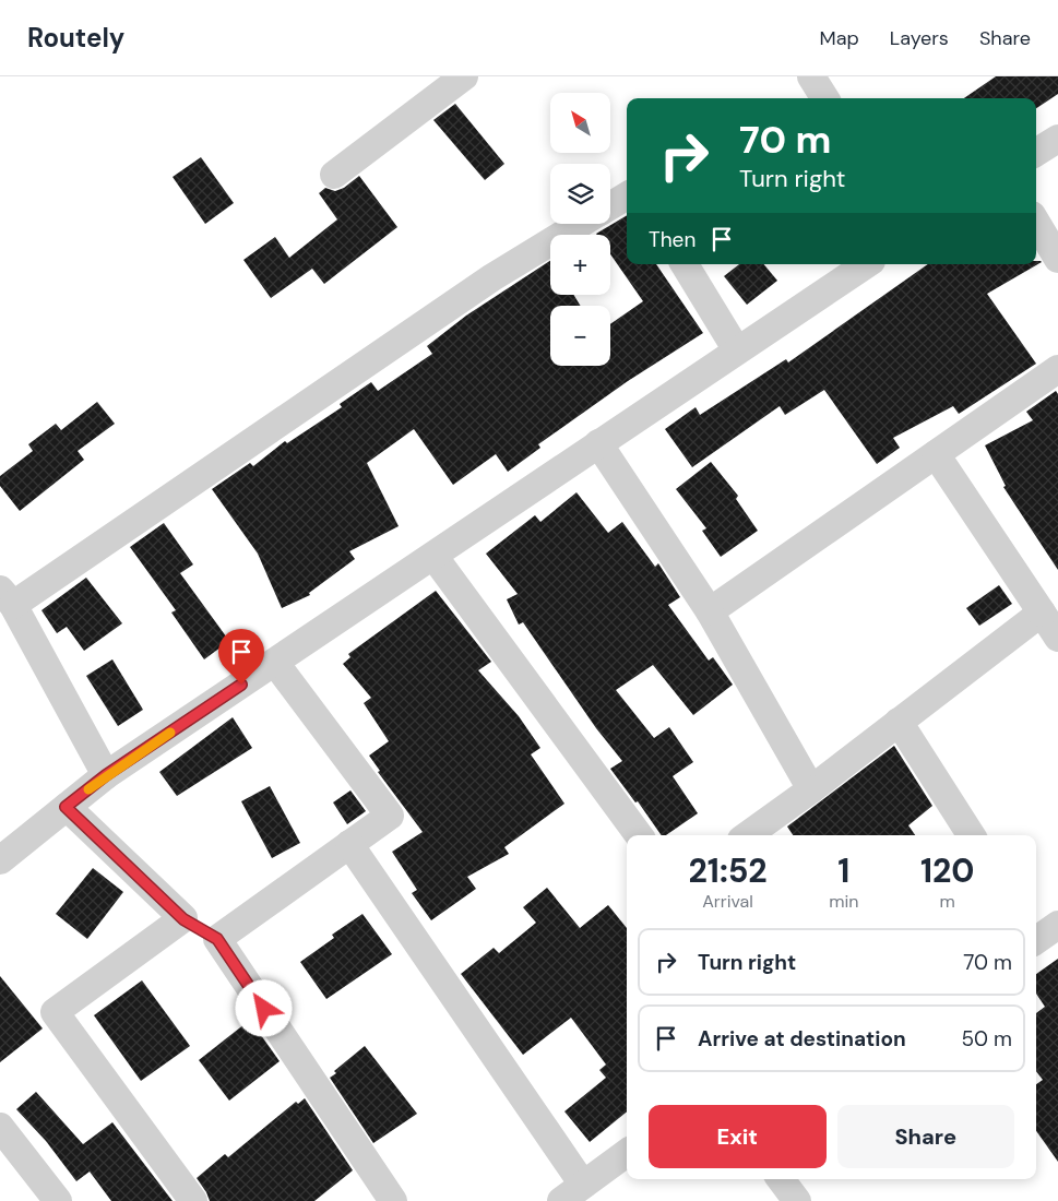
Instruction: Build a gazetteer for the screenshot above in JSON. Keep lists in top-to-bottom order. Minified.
{"north":"top left","page":{"header":"Routely","nav":["Map","Layers","Share"],"map_buttons":["+","−"],"turn":["70 m","Turn right"],"then":"Then","eta":["21:52","Arrival","1","min","120","m"],"list":[{"name":"Turn right","value":"70 m"},{"name":"Arrive at destination","value":"50 m"}],"buttons":["Exit","Share"]}}
